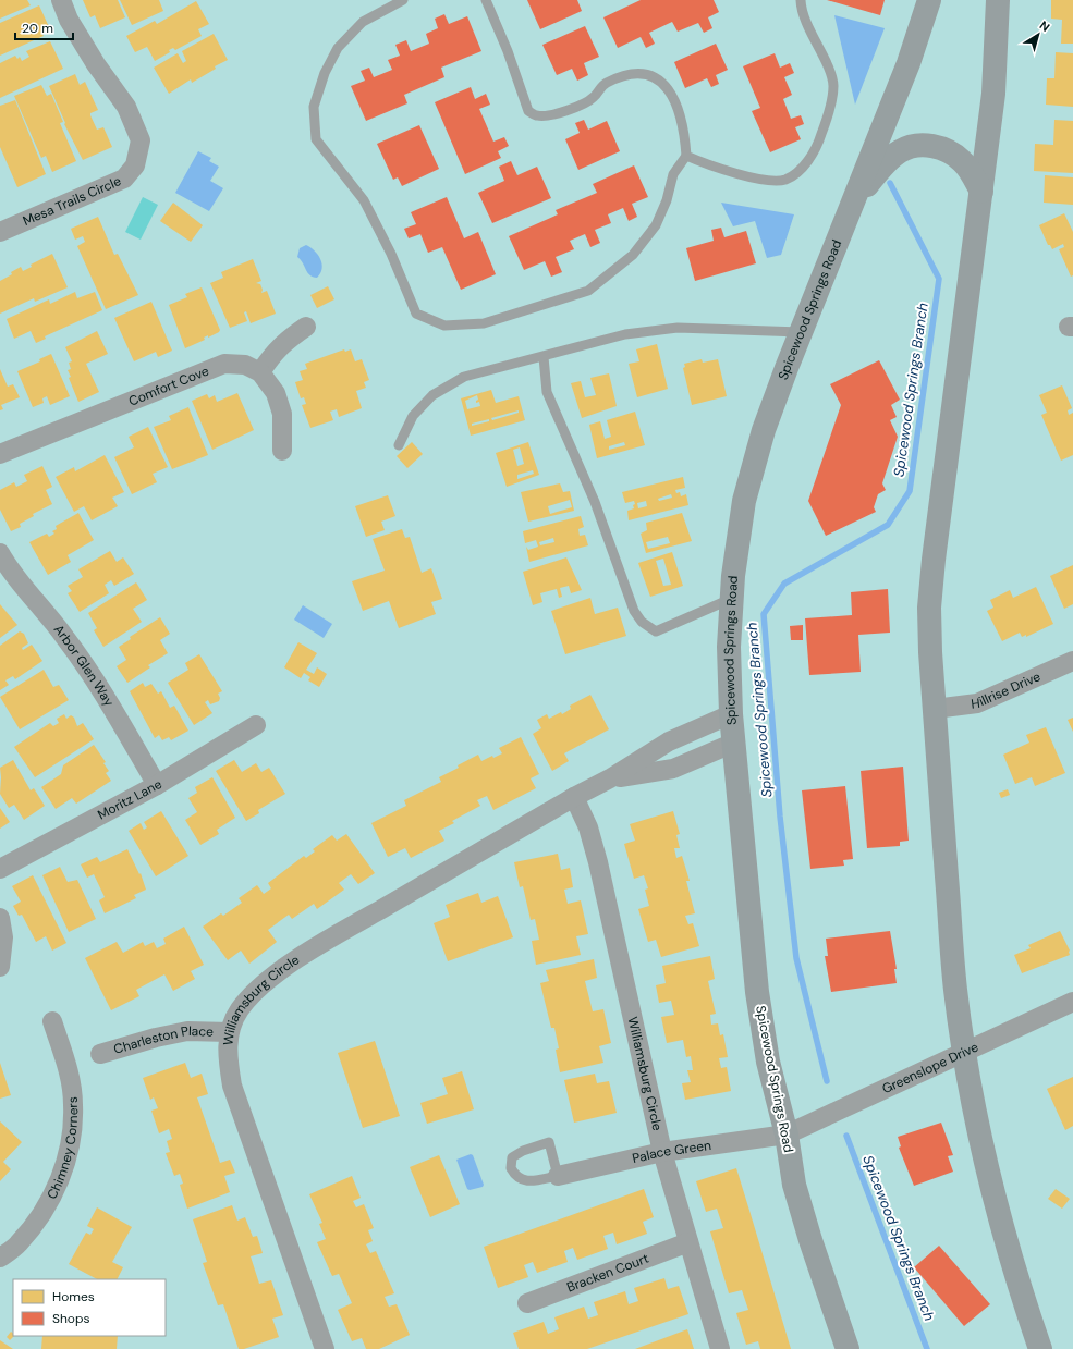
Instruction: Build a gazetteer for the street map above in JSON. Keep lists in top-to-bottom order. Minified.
{"streets":{"main road":["Spicewood Springs Road"],"street":["Mesa Trails Circle","Comfort Cove","Arbor Glen Way","Hillrise Drive","Moritz Lane","Williamsburg Circle","Charleston Place","Greenslope Drive","Chimney Corners","Palace Green","Bracken Court"]},"crossings":[["Spicewood Springs Road","Williamsburg Circle"],["Spicewood Springs Road","Greenslope Drive"],["Spicewood Springs Road","Palace Green"],["Arbor Glen Way","Moritz Lane"],["Williamsburg Circle","Charleston Place"],["Williamsburg Circle","Palace Green"],["Williamsburg Circle","Bracken Court"],["Greenslope Drive","Palace Green"]],"water":["Spicewood Springs Branch"],"legend":["Homes","Shops"],"scale_bar":"20 m","north":"top right"}
